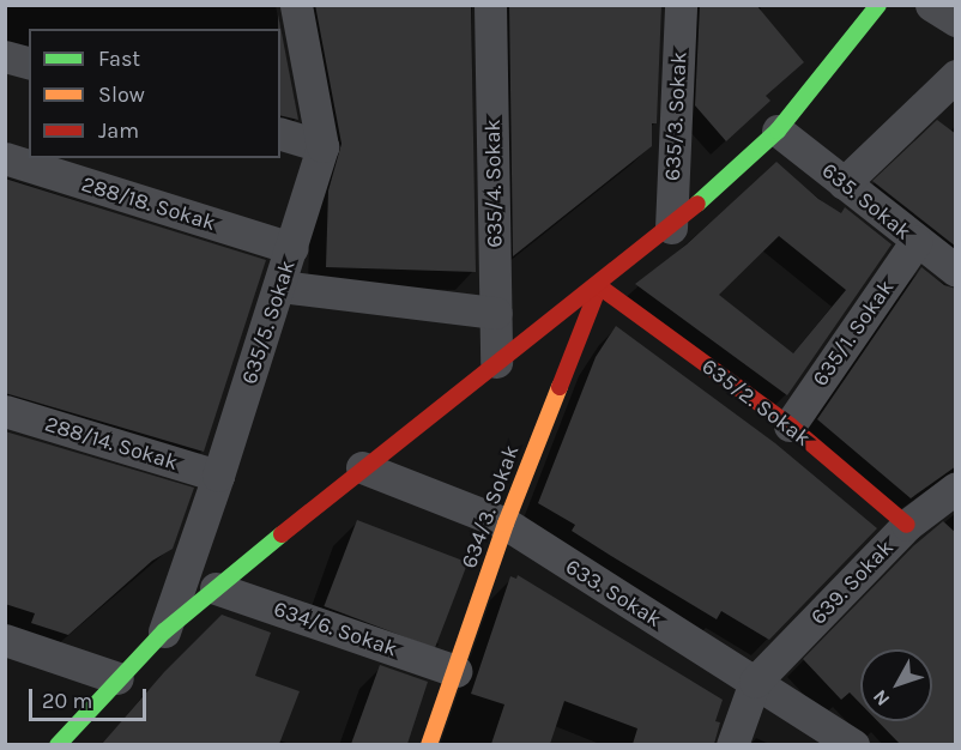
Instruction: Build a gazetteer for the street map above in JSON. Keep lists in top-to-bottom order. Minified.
{"streets":{"street":["635/3. Sokak","635/4. Sokak","635. Sokak","288/18. Sokak","635/5. Sokak","635/1. Sokak","635/2. Sokak","288/14. Sokak","634/3. Sokak","639. Sokak","633. Sokak","634/6. Sokak"]},"crossings":[["635. Sokak","635/1. Sokak"],["288/18. Sokak","635/5. Sokak"],["635/5. Sokak","288/14. Sokak"],["635/1. Sokak","635/2. Sokak"],["635/2. Sokak","634/3. Sokak"],["635/2. Sokak","639. Sokak"],["634/3. Sokak","633. Sokak"],["634/3. Sokak","634/6. Sokak"],["639. Sokak","633. Sokak"]],"legend":["Fast","Slow","Jam"],"scale_bar":"20 m","north":"bottom left"}
